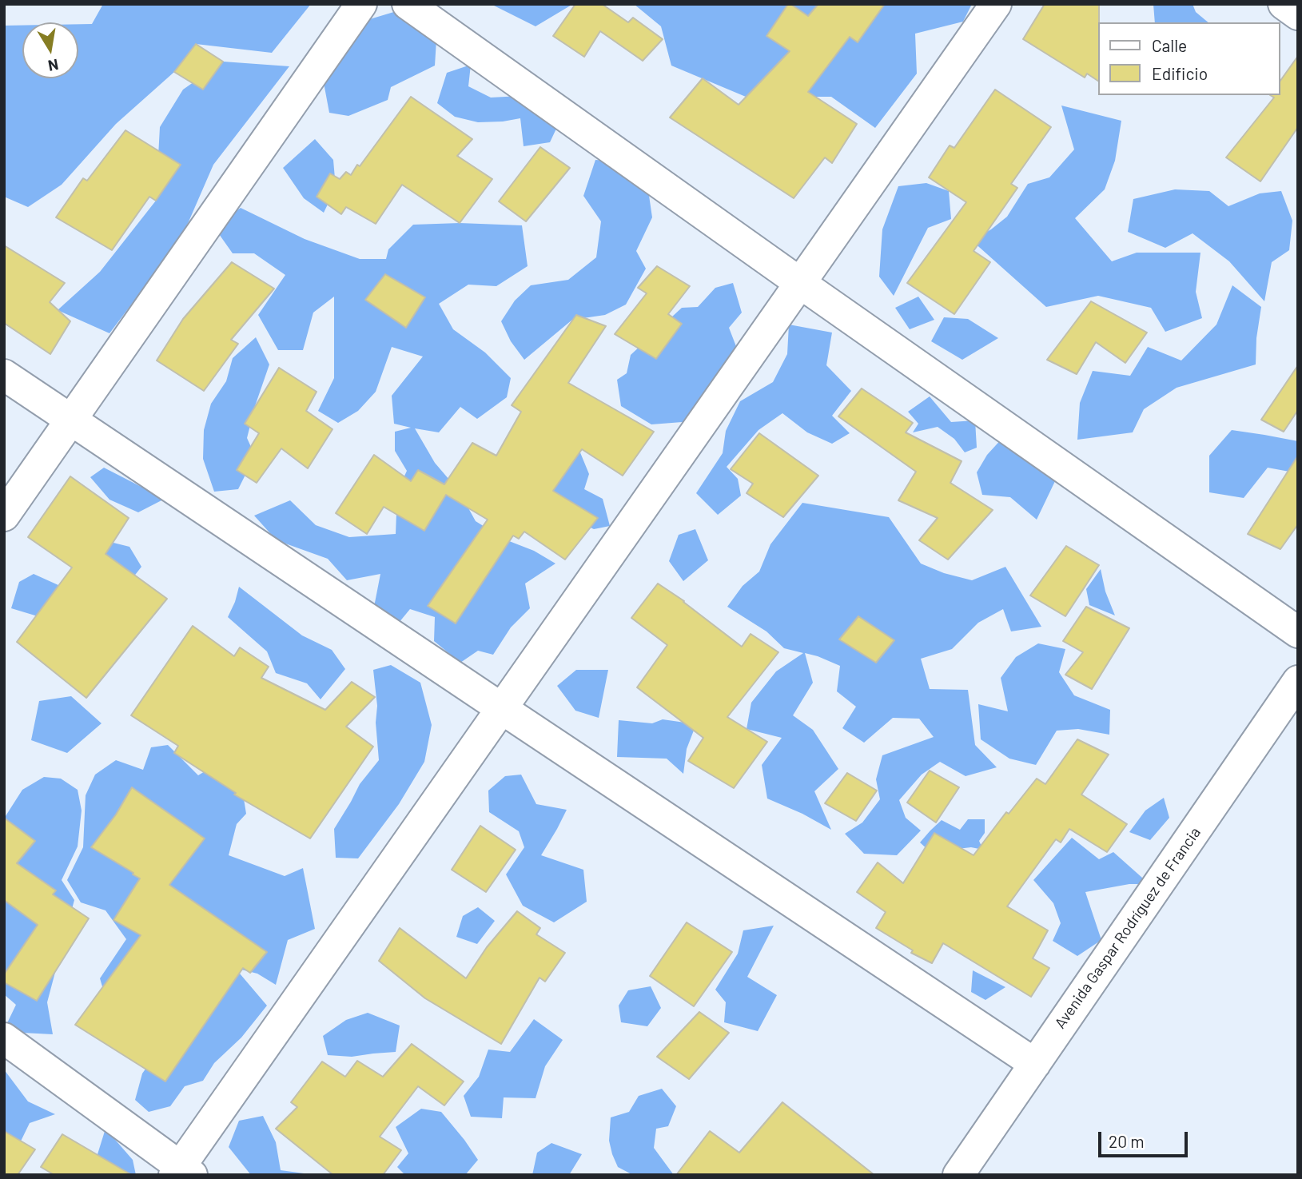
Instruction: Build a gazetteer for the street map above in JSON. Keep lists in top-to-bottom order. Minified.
{"streets":{"street":["Avenida Gaspar Rodríguez de Francia"]},"legend":["Calle","Edificio"],"scale_bar":"20 m","north":"bottom"}
